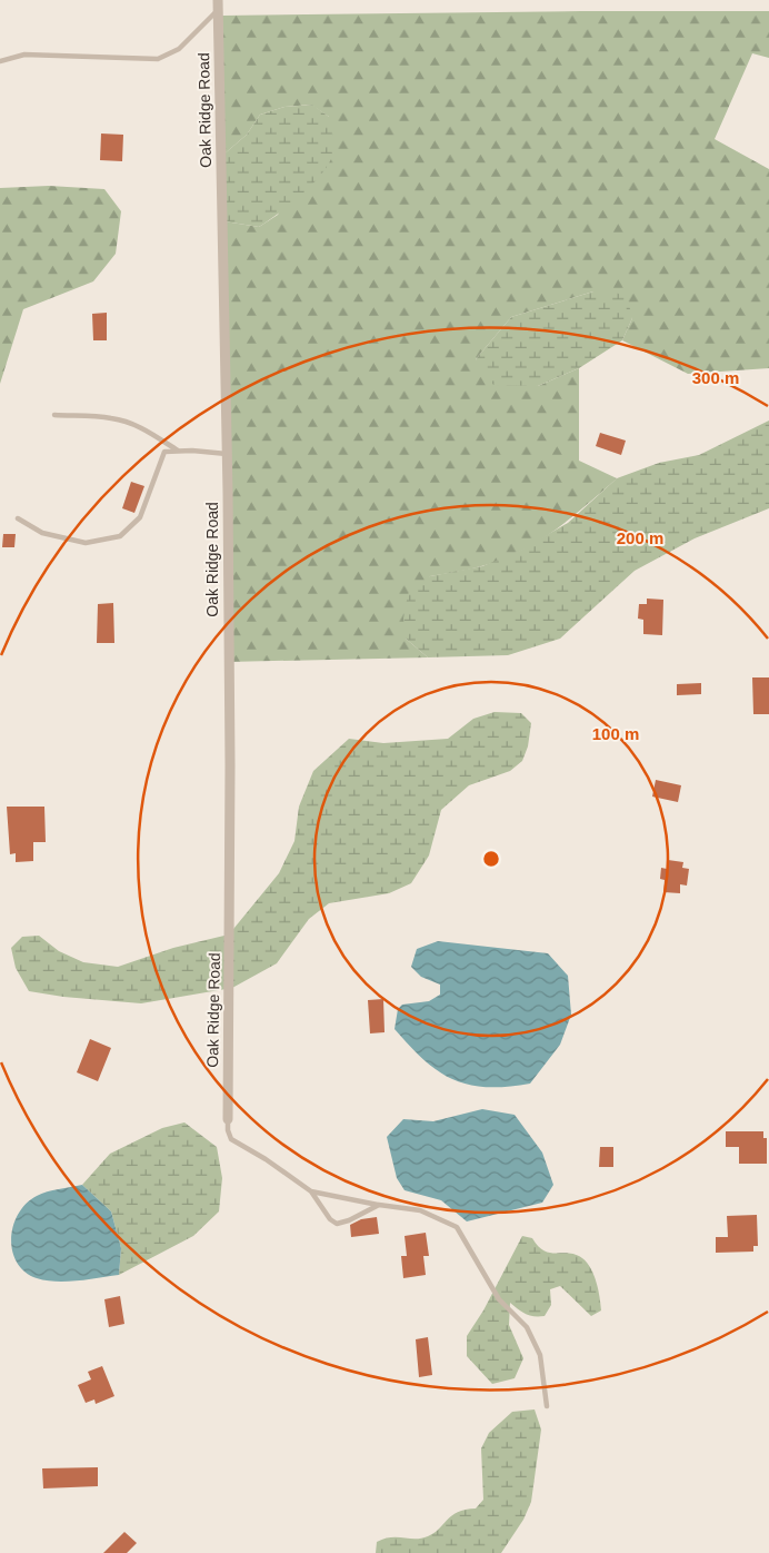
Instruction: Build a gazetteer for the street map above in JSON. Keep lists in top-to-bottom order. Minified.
{"streets":{"street":["Oak Ridge Road"]},"rings":["300 m","200 m","100 m"]}
